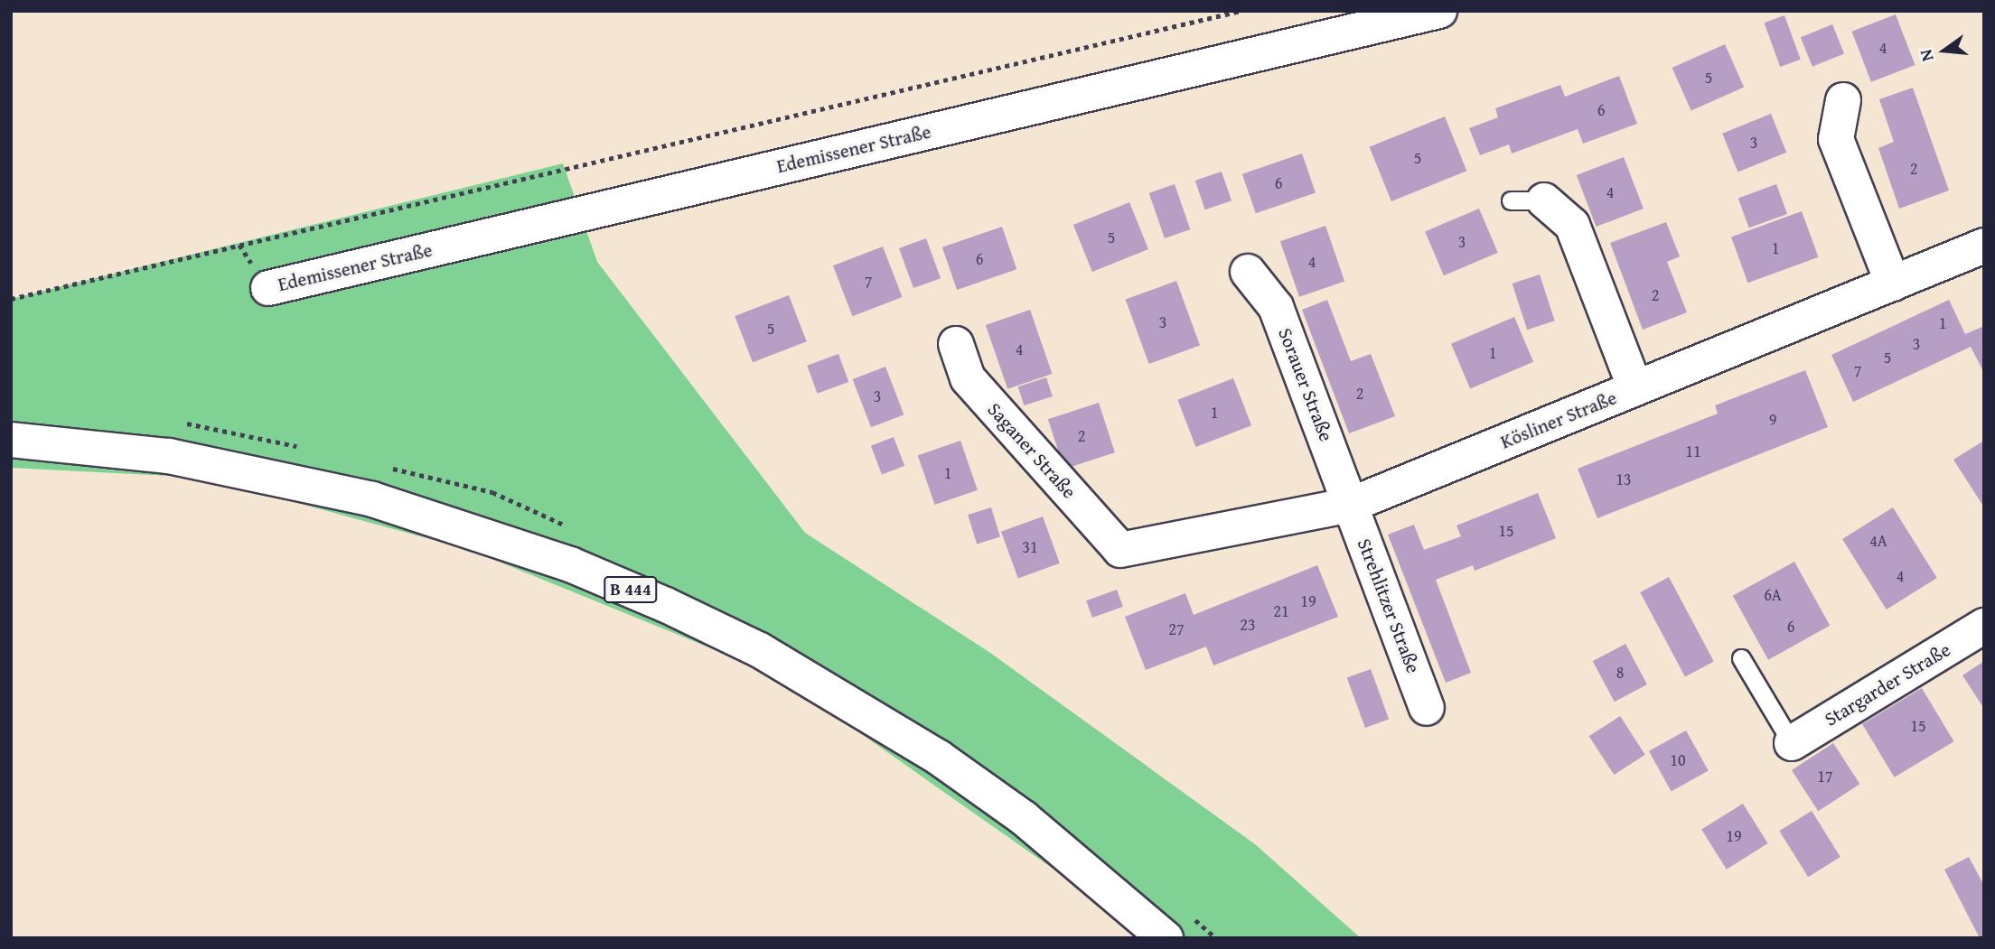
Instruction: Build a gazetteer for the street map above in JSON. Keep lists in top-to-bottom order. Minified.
{"streets":{"street":["Edemissener Straße","Sorauer Straße","Kösliner Straße","Saganer Straße","B 444","Strehlitzer Straße","Stargarder Straße"]},"crossings":[["Sorauer Straße","Kösliner Straße"],["Sorauer Straße","Strehlitzer Straße"],["Kösliner Straße","Saganer Straße"],["Kösliner Straße","Strehlitzer Straße"]],"house_numbers":["4","5","6","3","5","2","6","4","5","3","1","6","4","7","2","3","1","5","3","4","1","5","7","2","3","1","9","2","11","1","13","15","4A","31","4","6A","19","21","23","6","27","8","15","10","17","19"],"north":"left"}
